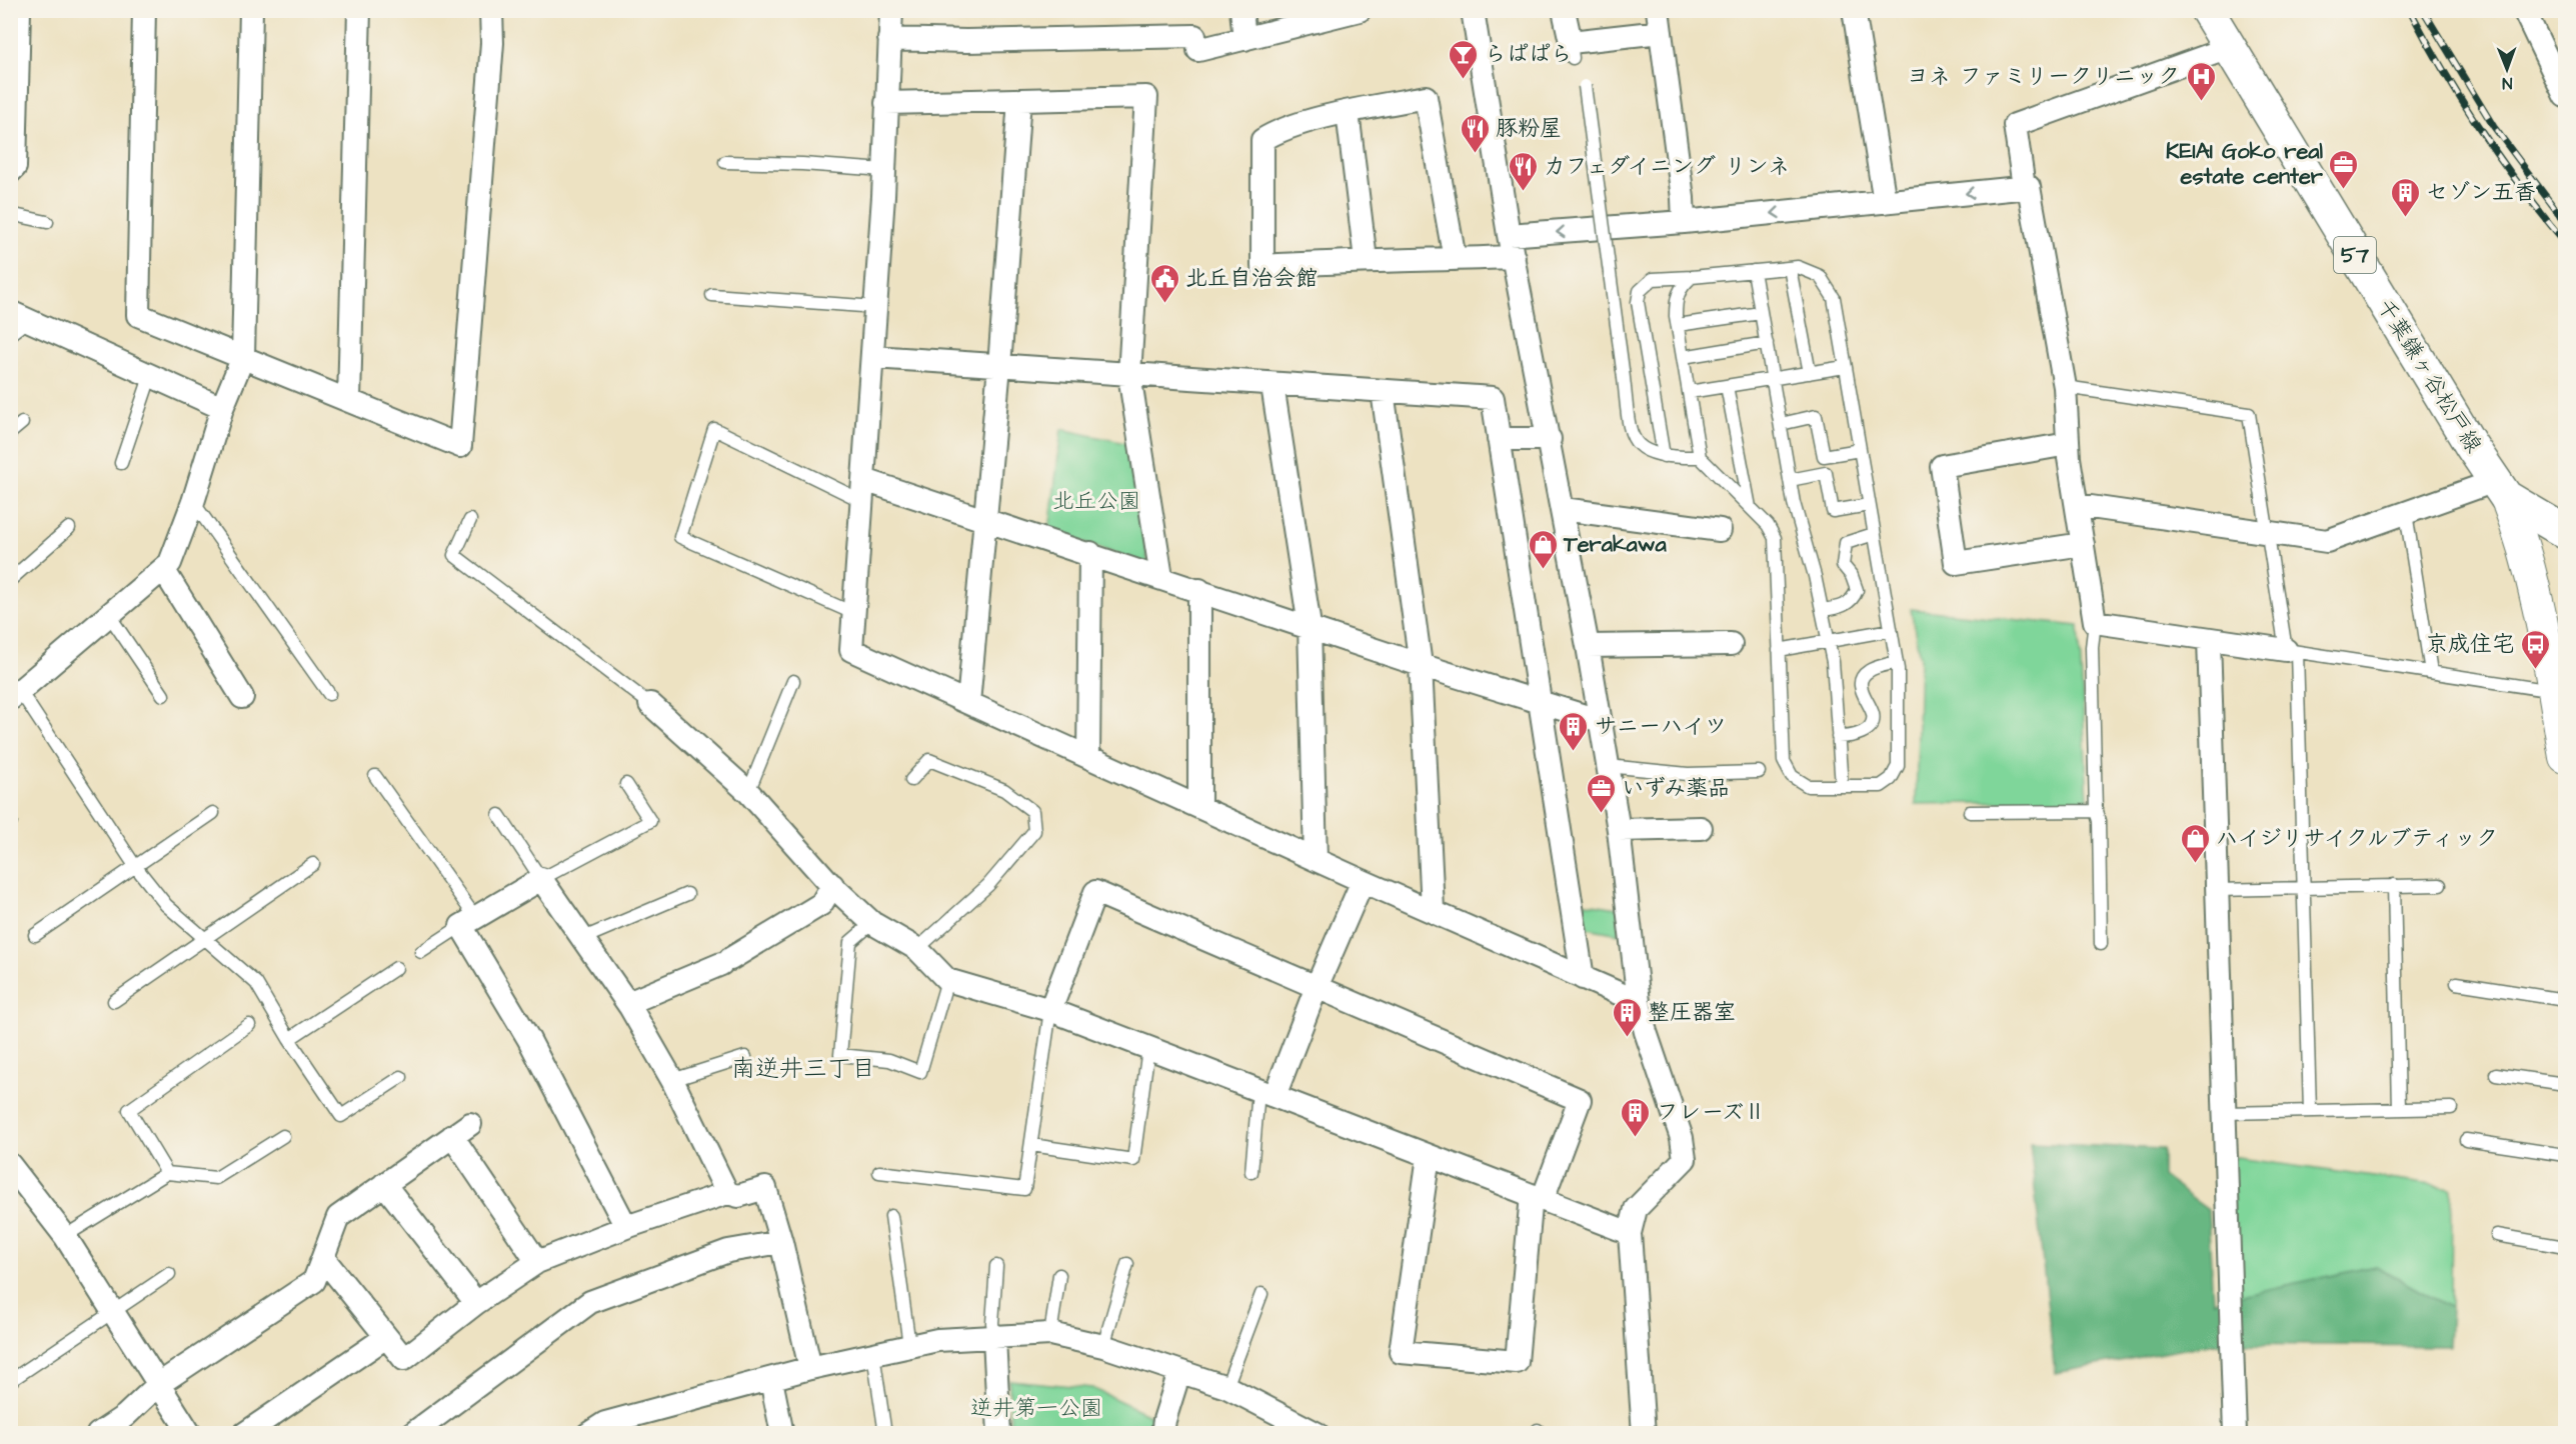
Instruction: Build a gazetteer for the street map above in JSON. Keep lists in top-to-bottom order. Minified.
{"streets":{"main road":["57","千葉鎌ヶ谷松戸線"]},"districts":["南逆井三丁目"],"parks":["北丘公園","逆井第一公園"],"places":{"bar":["らぱぱら"],"hospital":["ヨネ ファミリークリニック"],"restaurant":["豚粉屋","カフェダイニング リンネ"],"office":["KEIAI Goko real estate center","いずみ薬品"],"building":["セゾン五香","サニーハイツ","整圧器室","フレーズⅡ"],"public building":["北丘自治会館"],"shop":["Terakawa","ハイジリサイクルブティック"],"bus stop":["京成住宅"]},"north":"bottom"}
